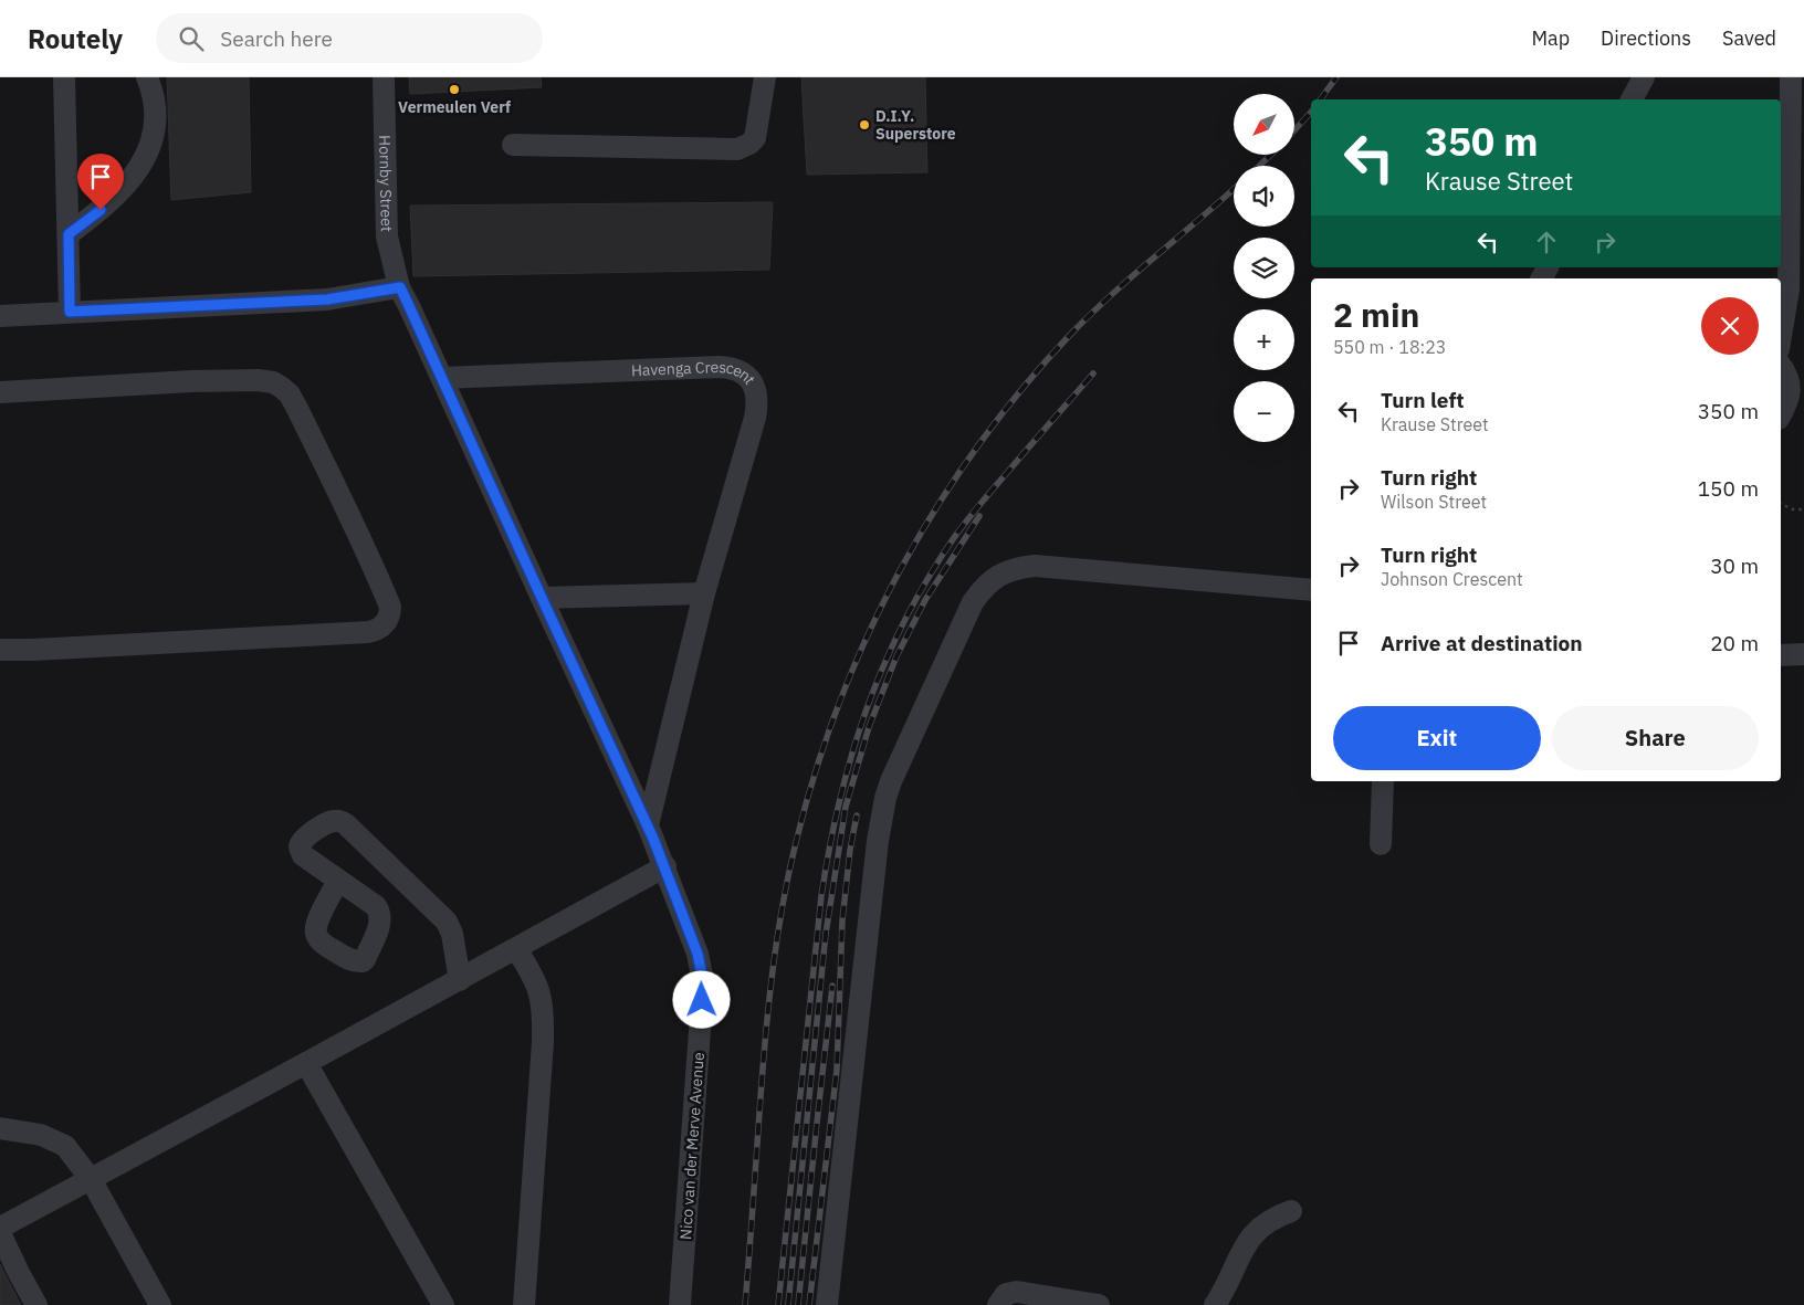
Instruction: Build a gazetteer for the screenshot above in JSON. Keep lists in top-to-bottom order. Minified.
{"streets":{"street":["Hornby Street","Havenga Crescent","Nico van der Merve Avenue"]},"crossings":[["Hornby Street","Nico van der Merve Avenue"],["Havenga Crescent","Nico van der Merve Avenue"]],"places":["Vermeulen Verf","D.I.Y. Superstore"],"north":"bottom left","page":{"header":"Routely","search":"Search here","nav":["Map","Directions","Saved"],"map_buttons":["+","−"],"turn":["350 m","Krause Street"],"heading":["2 min","550 m · 18:23"],"list":[{"name":"Turn left","note":"Krause Street","value":"350 m"},{"name":"Turn right","note":"Wilson Street","value":"150 m"},{"name":"Turn right","note":"Johnson Crescent","value":"30 m"},{"name":"Arrive at destination","value":"20 m"}],"buttons":["Exit","Share"]}}
